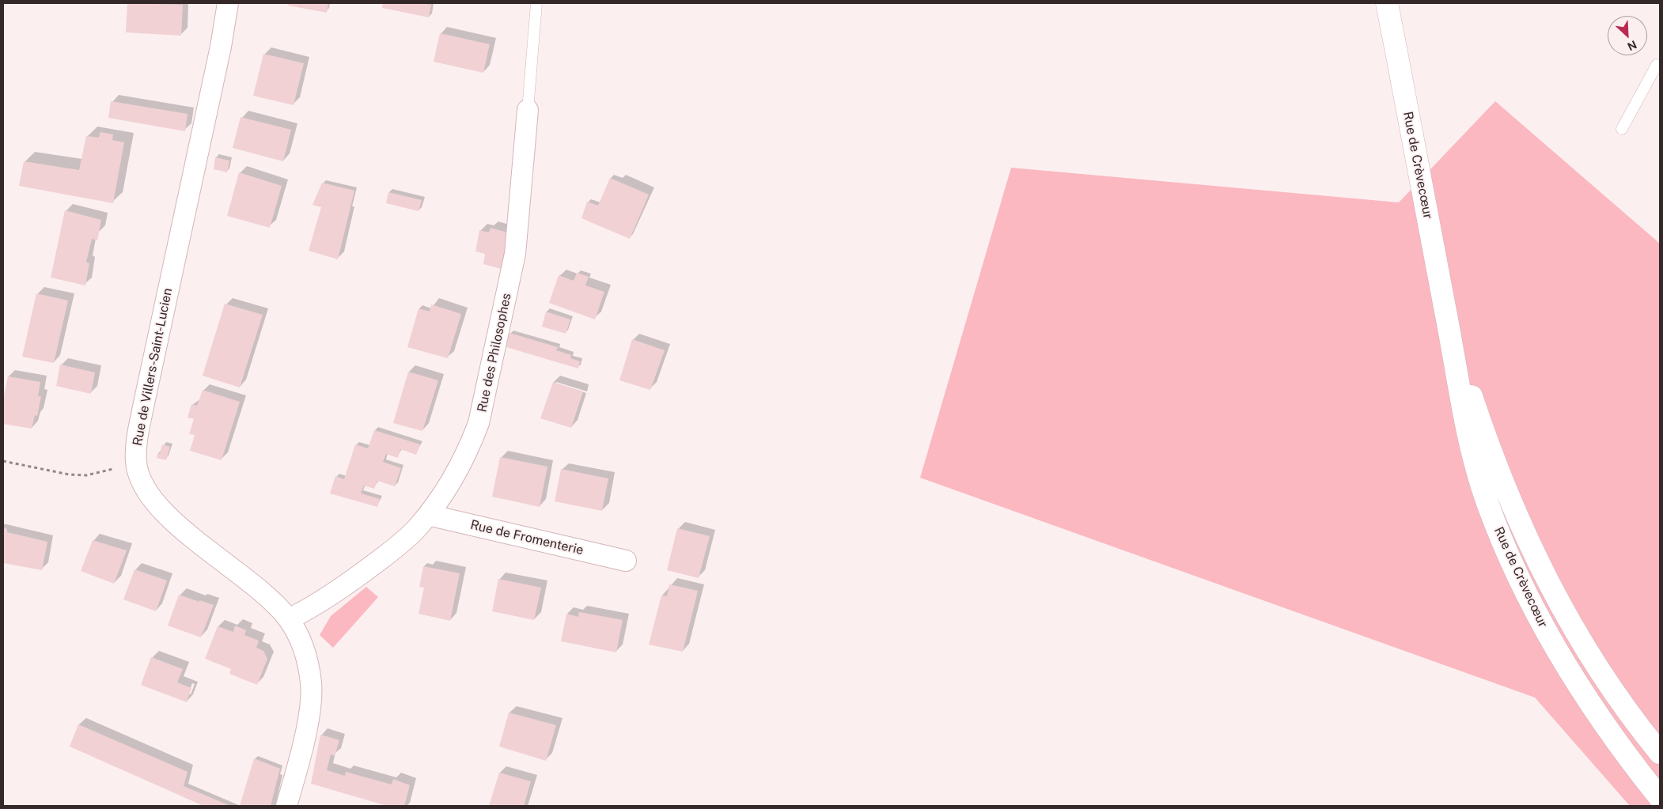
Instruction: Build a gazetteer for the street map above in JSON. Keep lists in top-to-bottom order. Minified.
{"streets":{"main road":["Rue de Crèvecœur"],"street":["Rue des Philosophes","Rue de Villers-Saint-Lucien","Rue de Fromenterie"]},"crossings":[["Rue des Philosophes","Rue de Villers-Saint-Lucien"],["Rue des Philosophes","Rue de Fromenterie"]],"north":"bottom right"}
